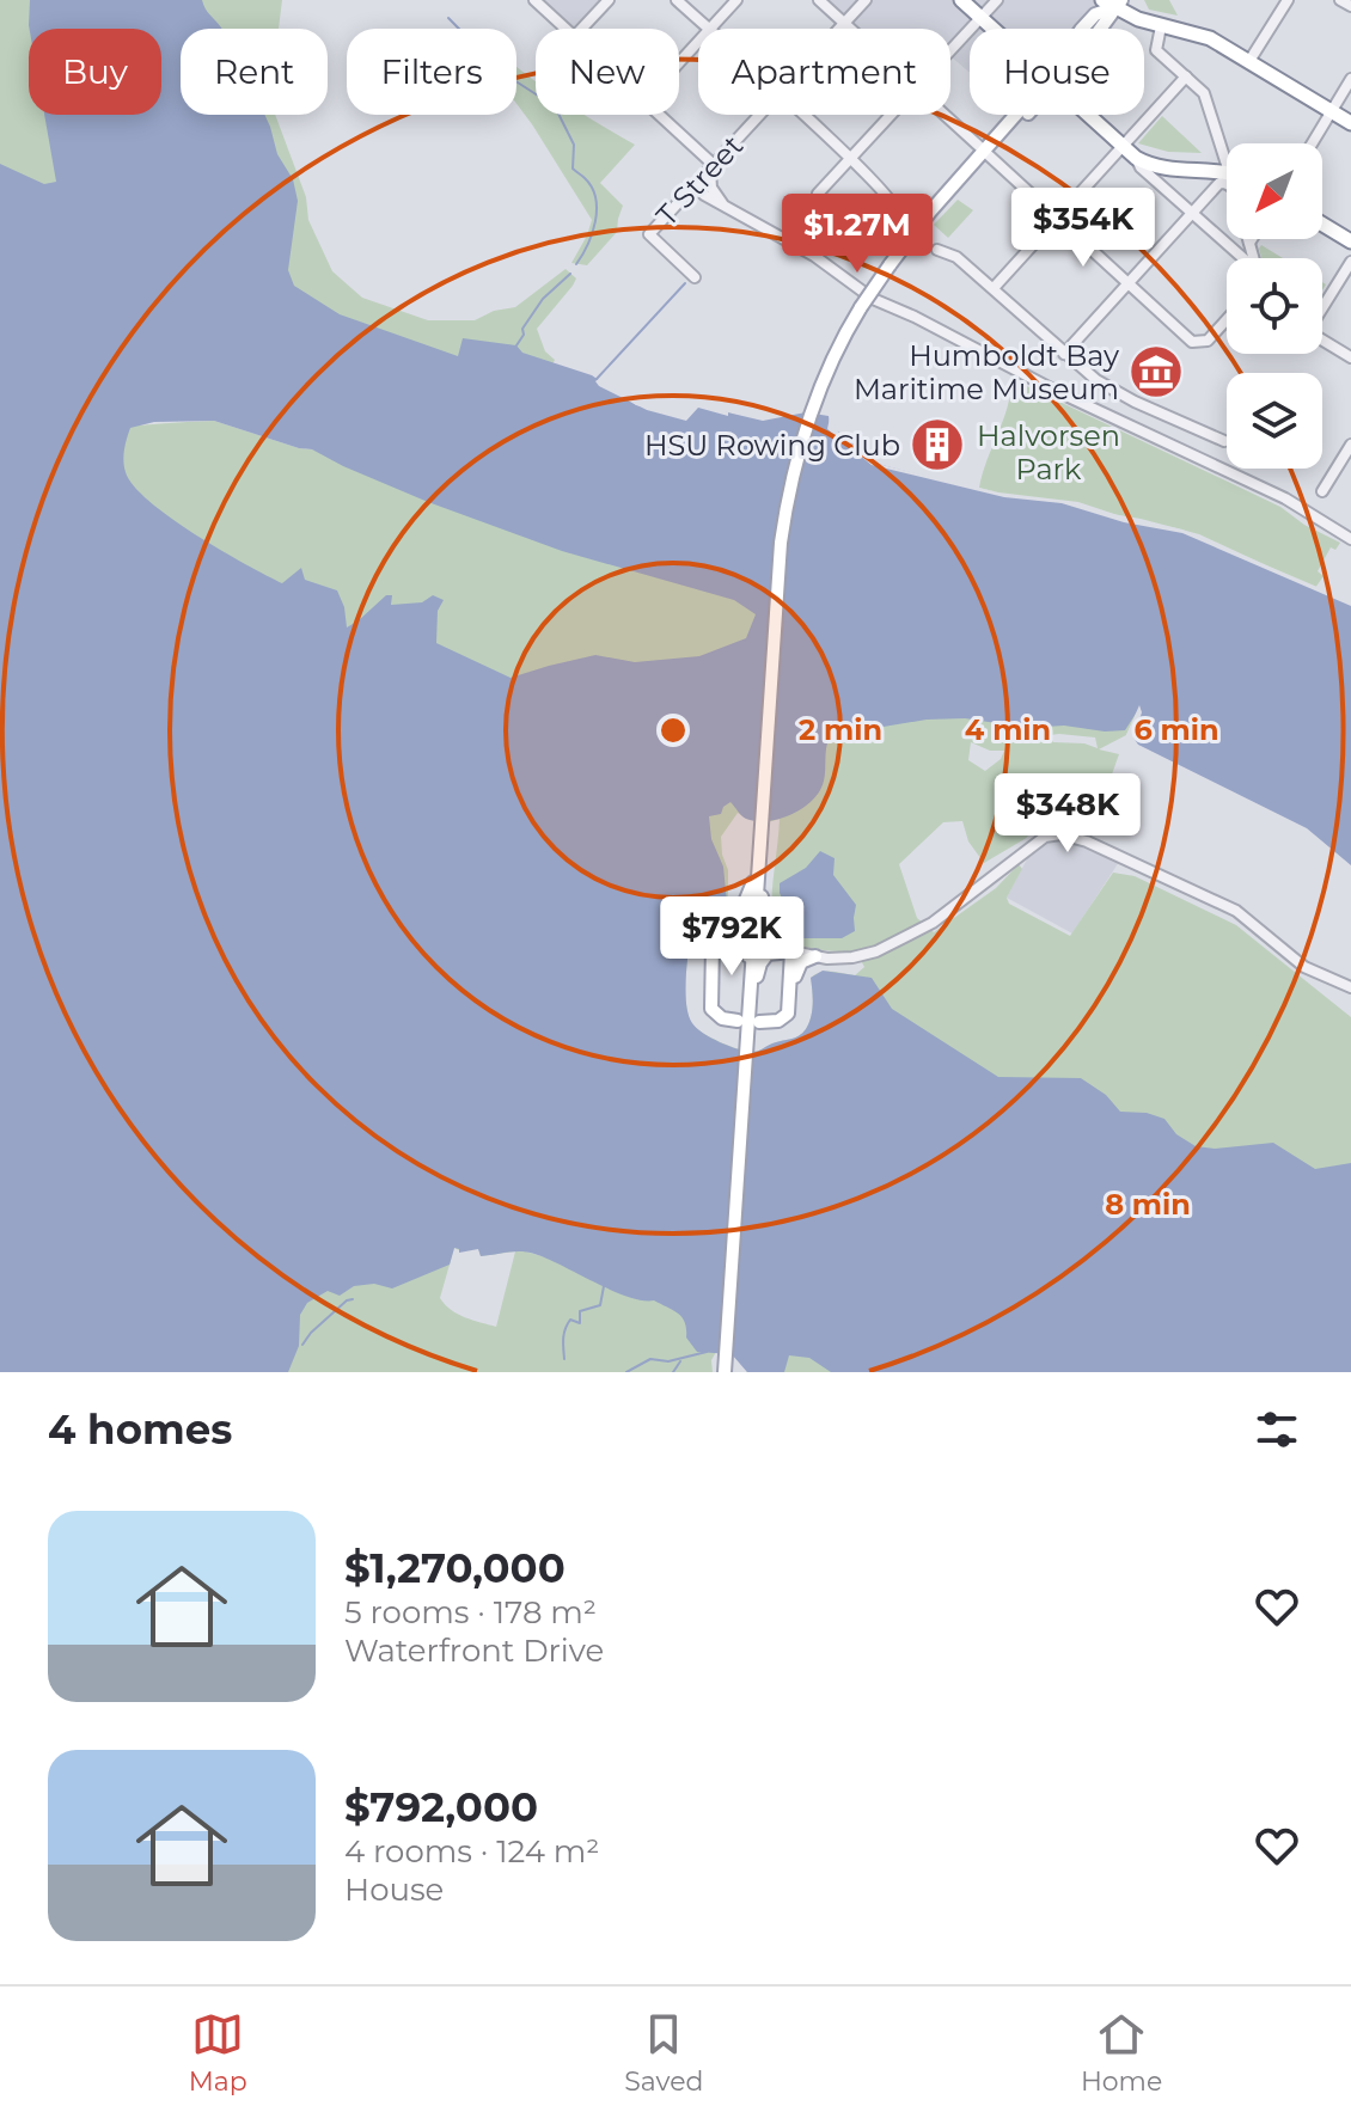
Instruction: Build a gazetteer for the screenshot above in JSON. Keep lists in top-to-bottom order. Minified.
{"streets":{"street":["T Street"]},"parks":["Halvorsen Park"],"places":{"museum":["Humboldt Bay Maritime Museum"],"building":["HSU Rowing Club"]},"north":"bottom left","page":{"chip":["Buy","Rent","Filters","New","Apartment","House"],"price":["$354K","$1.27M","$348K","$792K"],"heading":"4 homes","list":[{"name":"$1,270,000","note":"5 rooms · 178 m² · Waterfront Drive"},{"name":"$792,000","note":"4 rooms · 124 m² · House"}],"tabs":["Map","Saved","Home"]},"rings":["2 min","4 min","6 min","8 min"]}
